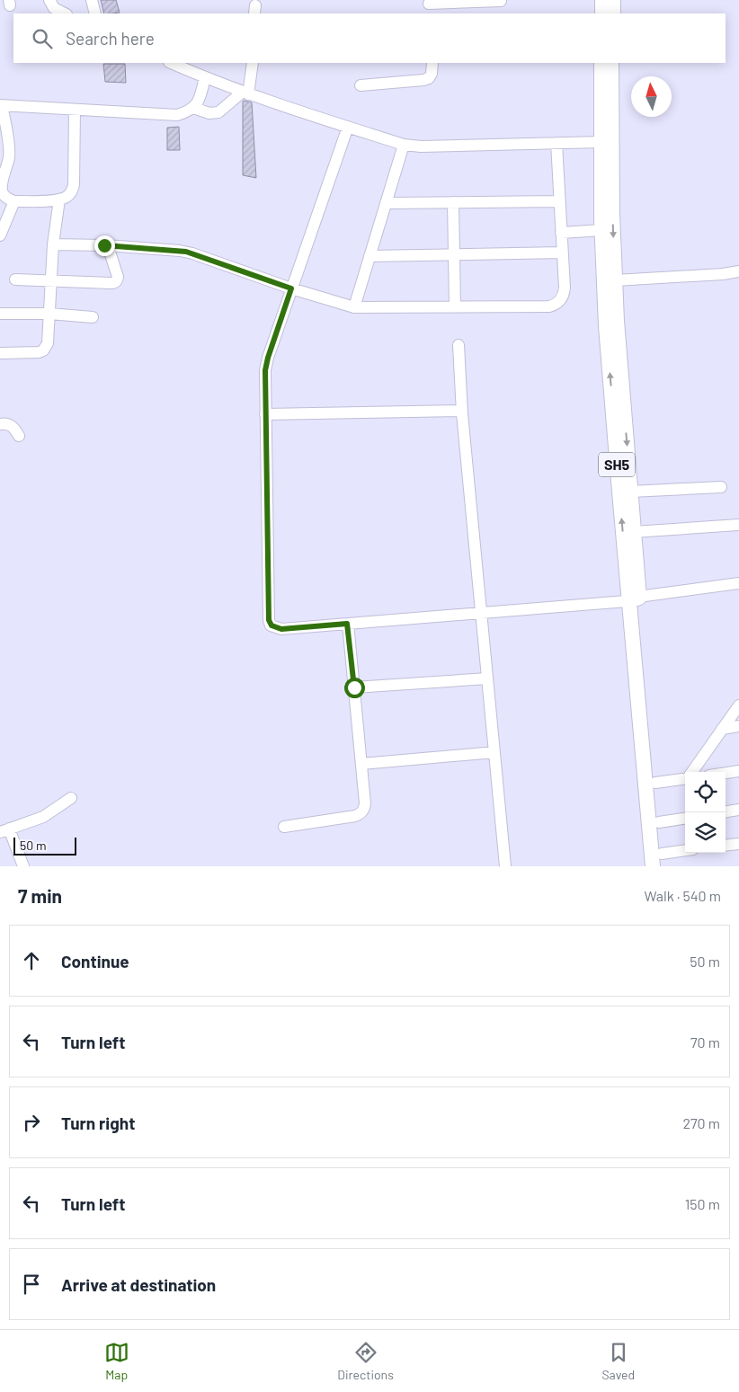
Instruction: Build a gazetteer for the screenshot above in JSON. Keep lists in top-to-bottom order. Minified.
{"streets":{"main road":["SH5"]},"scale_bar":"50 m","north":"top","page":{"search":"Search here","scale":"50 m","heading":["7 min","Walk · 540 m"],"list":[["Continue","50 m"],["Turn left","70 m"],["Turn right","270 m"],["Turn left","150 m"],"Arrive at destination"],"nav":["Map","Directions","Saved"]}}
